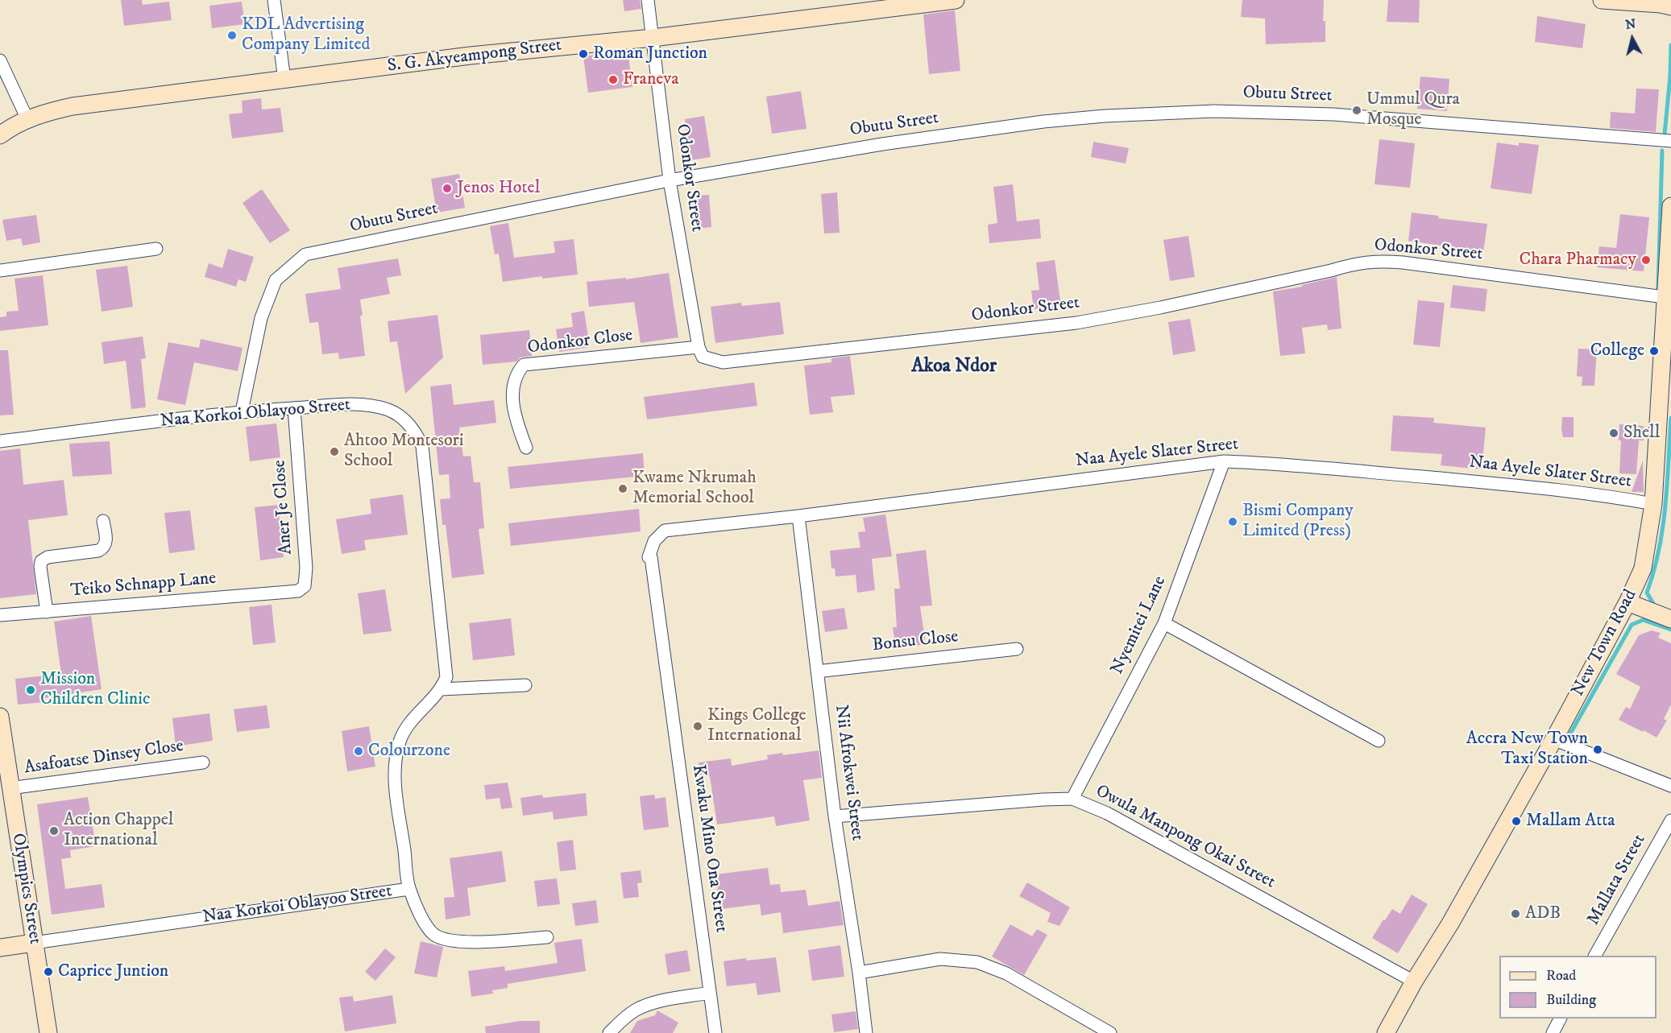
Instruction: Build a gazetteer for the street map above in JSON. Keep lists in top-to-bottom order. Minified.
{"streets":{"street":["S. G. Akyeampong Street","Obutu Street","Odonkor Street","Odonkor Close","Naa Korkoi Oblayoo Street","Naa Ayele Slater Street","Aner Je Close","Teiko Schnapp Lane","Nyemitei Lane","Bonsu Close","New Town Road","Asafoatse Dinsey Close","Nii Afrokwei Street","Owula Manpong Okai Street","Kwaku Mino Ona Street","Mallata Street","Olympics Street"]},"crossings":[["S. G. Akyeampong Street","Odonkor Street"],["Obutu Street","Odonkor Street"],["Obutu Street","Naa Korkoi Oblayoo Street"],["Odonkor Street","Odonkor Close"],["Odonkor Street","New Town Road"],["Naa Korkoi Oblayoo Street","Aner Je Close"],["Naa Korkoi Oblayoo Street","Olympics Street"],["Naa Ayele Slater Street","Nyemitei Lane"],["Naa Ayele Slater Street","New Town Road"],["Naa Ayele Slater Street","Nii Afrokwei Street"],["Naa Ayele Slater Street","Kwaku Mino Ona Street"],["Aner Je Close","Teiko Schnapp Lane"],["Nyemitei Lane","Owula Manpong Okai Street"],["Bonsu Close","Nii Afrokwei Street"],["New Town Road","Owula Manpong Okai Street"],["Asafoatse Dinsey Close","Olympics Street"],["Nii Afrokwei Street","Owula Manpong Okai Street"]],"districts":["Akoa Ndor"],"places":["KDL Advertising Company Limited","Roman Junction","Franeva","Ummul Qura Mosque","Jenos Hotel","Chara Pharmacy","College","Shell","Ahtoo Montesori School","Kwame Nkrumah Memorial School","Bismi Company Limited (Press)","Mission Children Clinic","Kings College International","Accra New Town Taxi Station","Colourzone","Mallam Atta","Action Chappel International","ADB","Caprice Juntion"],"legend":["Road","Building"],"north":"top"}
